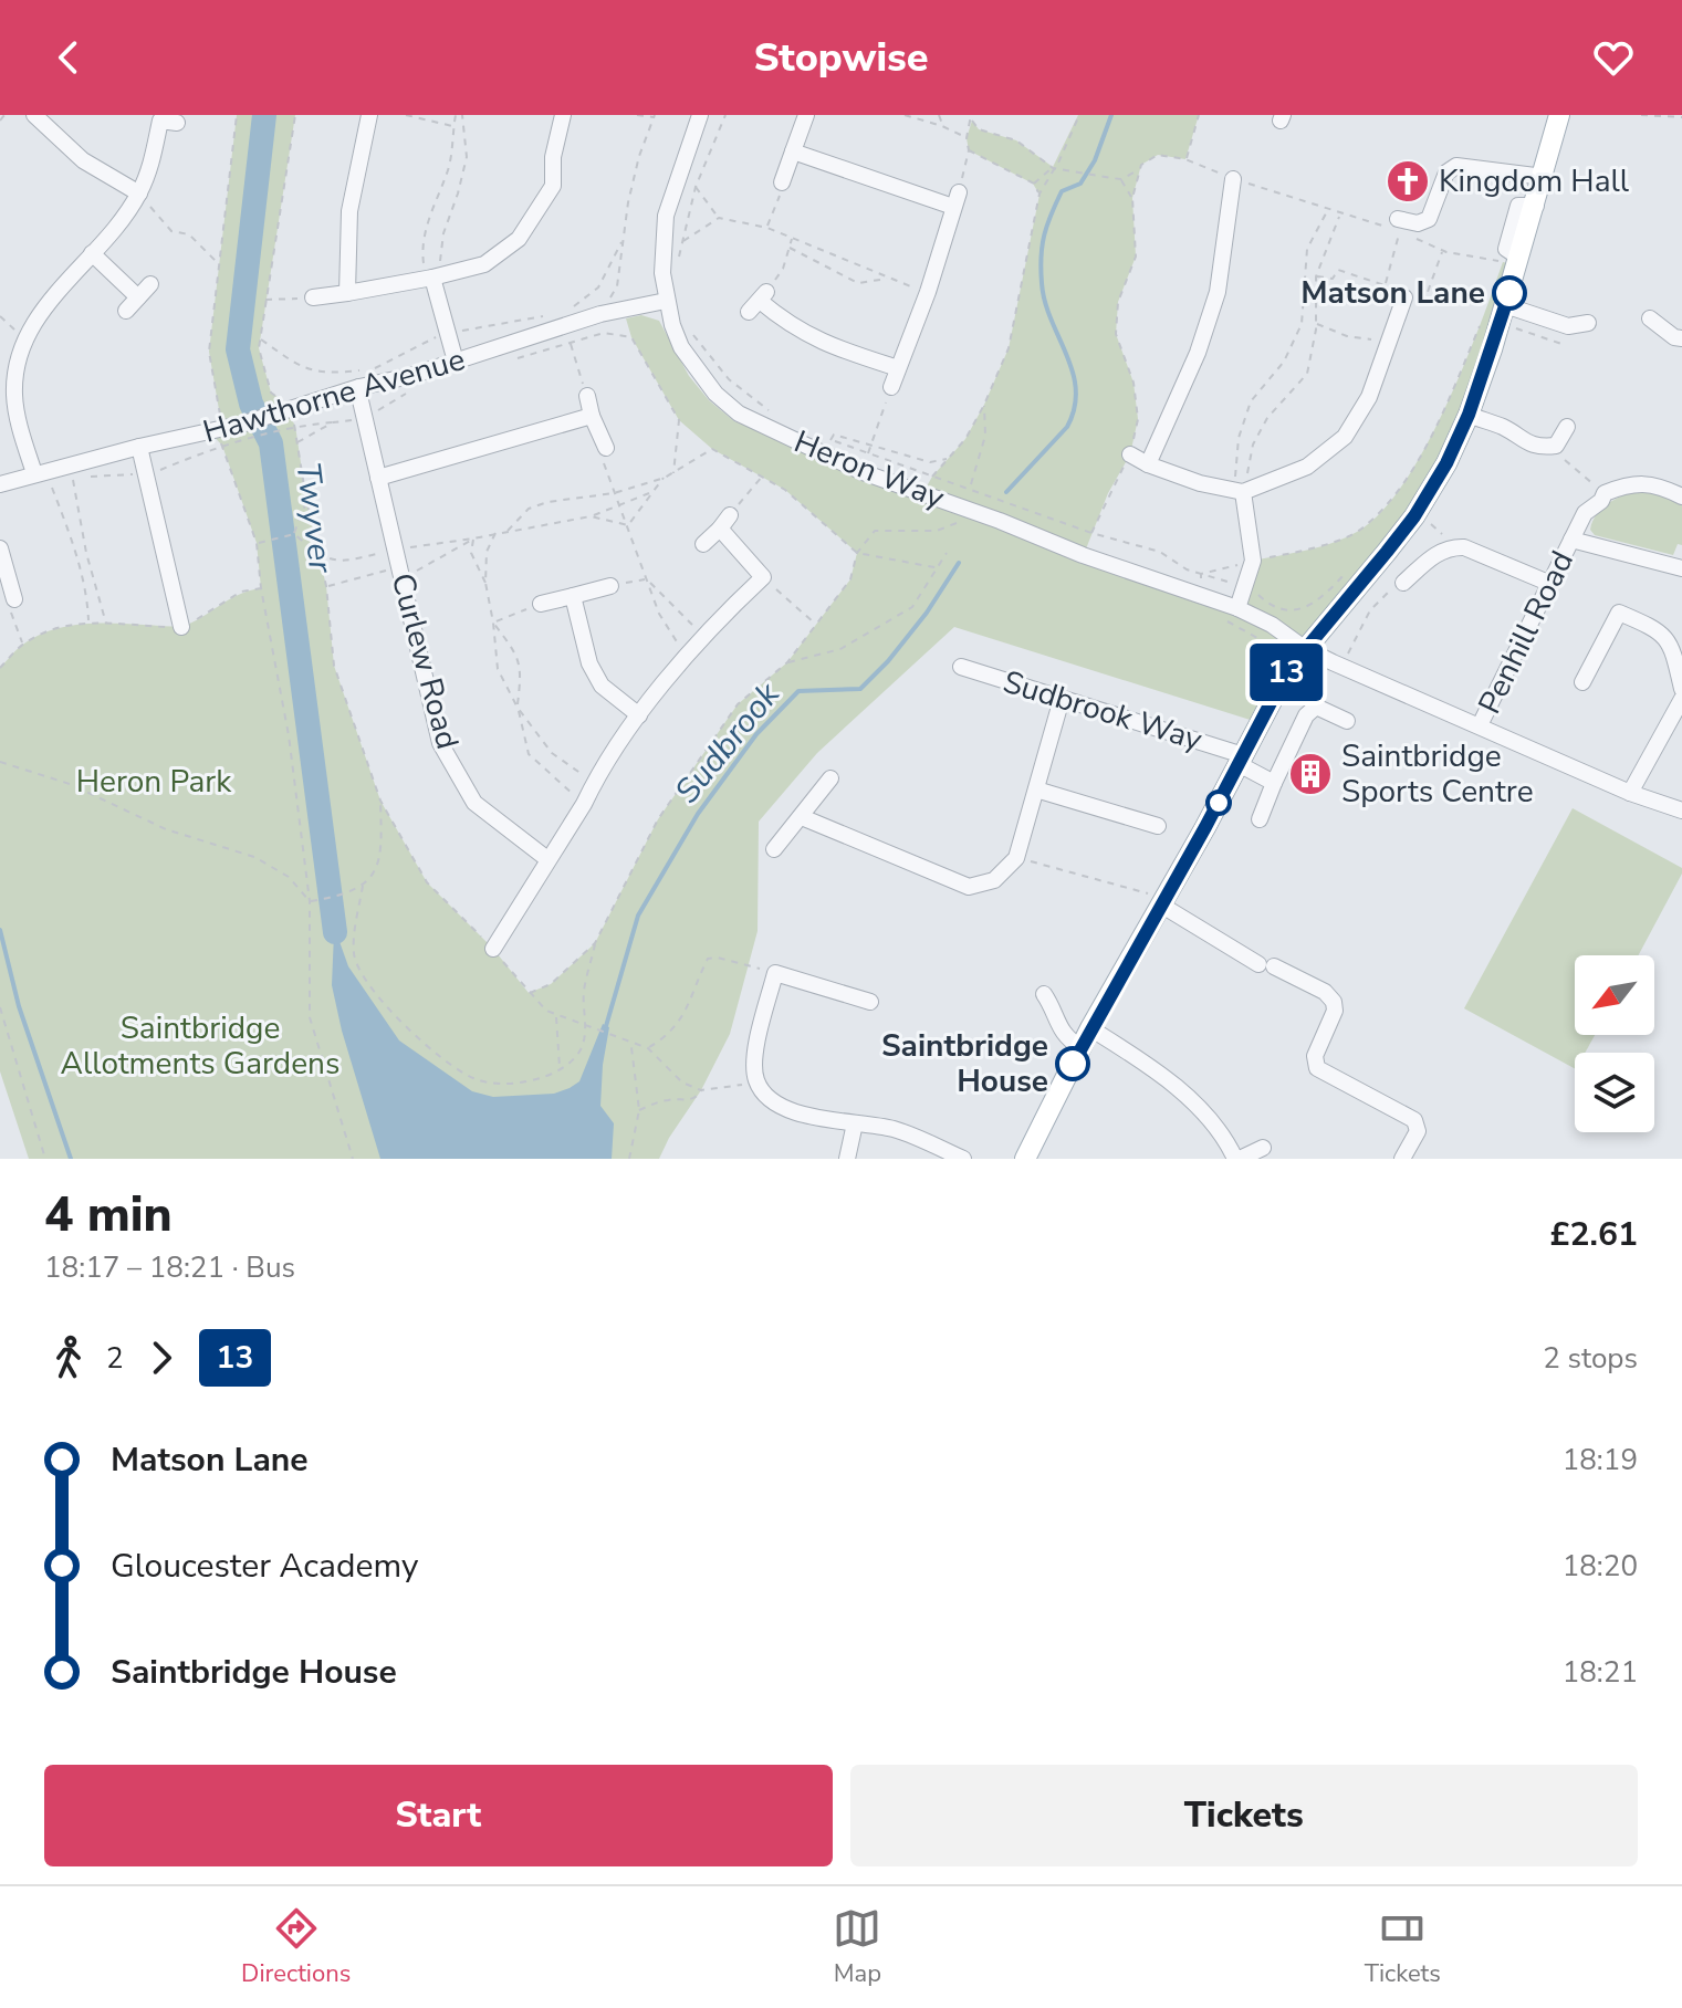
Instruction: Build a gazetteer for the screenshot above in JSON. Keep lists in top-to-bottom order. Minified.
{"streets":{"street":["Hawthorne Avenue","Heron Way","Penhill Road","Curlew Road","Sudbrook Way"]},"crossings":[["Hawthorne Avenue","Heron Way"],["Hawthorne Avenue","Curlew Road"],["Heron Way","Penhill Road"]],"water":["Twyver","Sudbrook"],"parks":["Heron Park","Saintbridge Allotments Gardens"],"places":{"church":["Kingdom Hall"],"other":["Matson Lane","Saintbridge House"],"building":["Saintbridge Sports Centre"]},"lines":["bus line 13"],"north":"bottom left","page":{"header":"Stopwise","on_map":"13","heading":["4 min","18:17 – 18:21 · Bus","£2.61"],"legs":["2","13","2 stops"],"list":[{"name":"Matson Lane","value":"18:19"},{"name":"Gloucester Academy","value":"18:20"},{"name":"Saintbridge House","value":"18:21"}],"buttons":["Start","Tickets"],"tabs":["Directions","Map","Tickets"]}}
